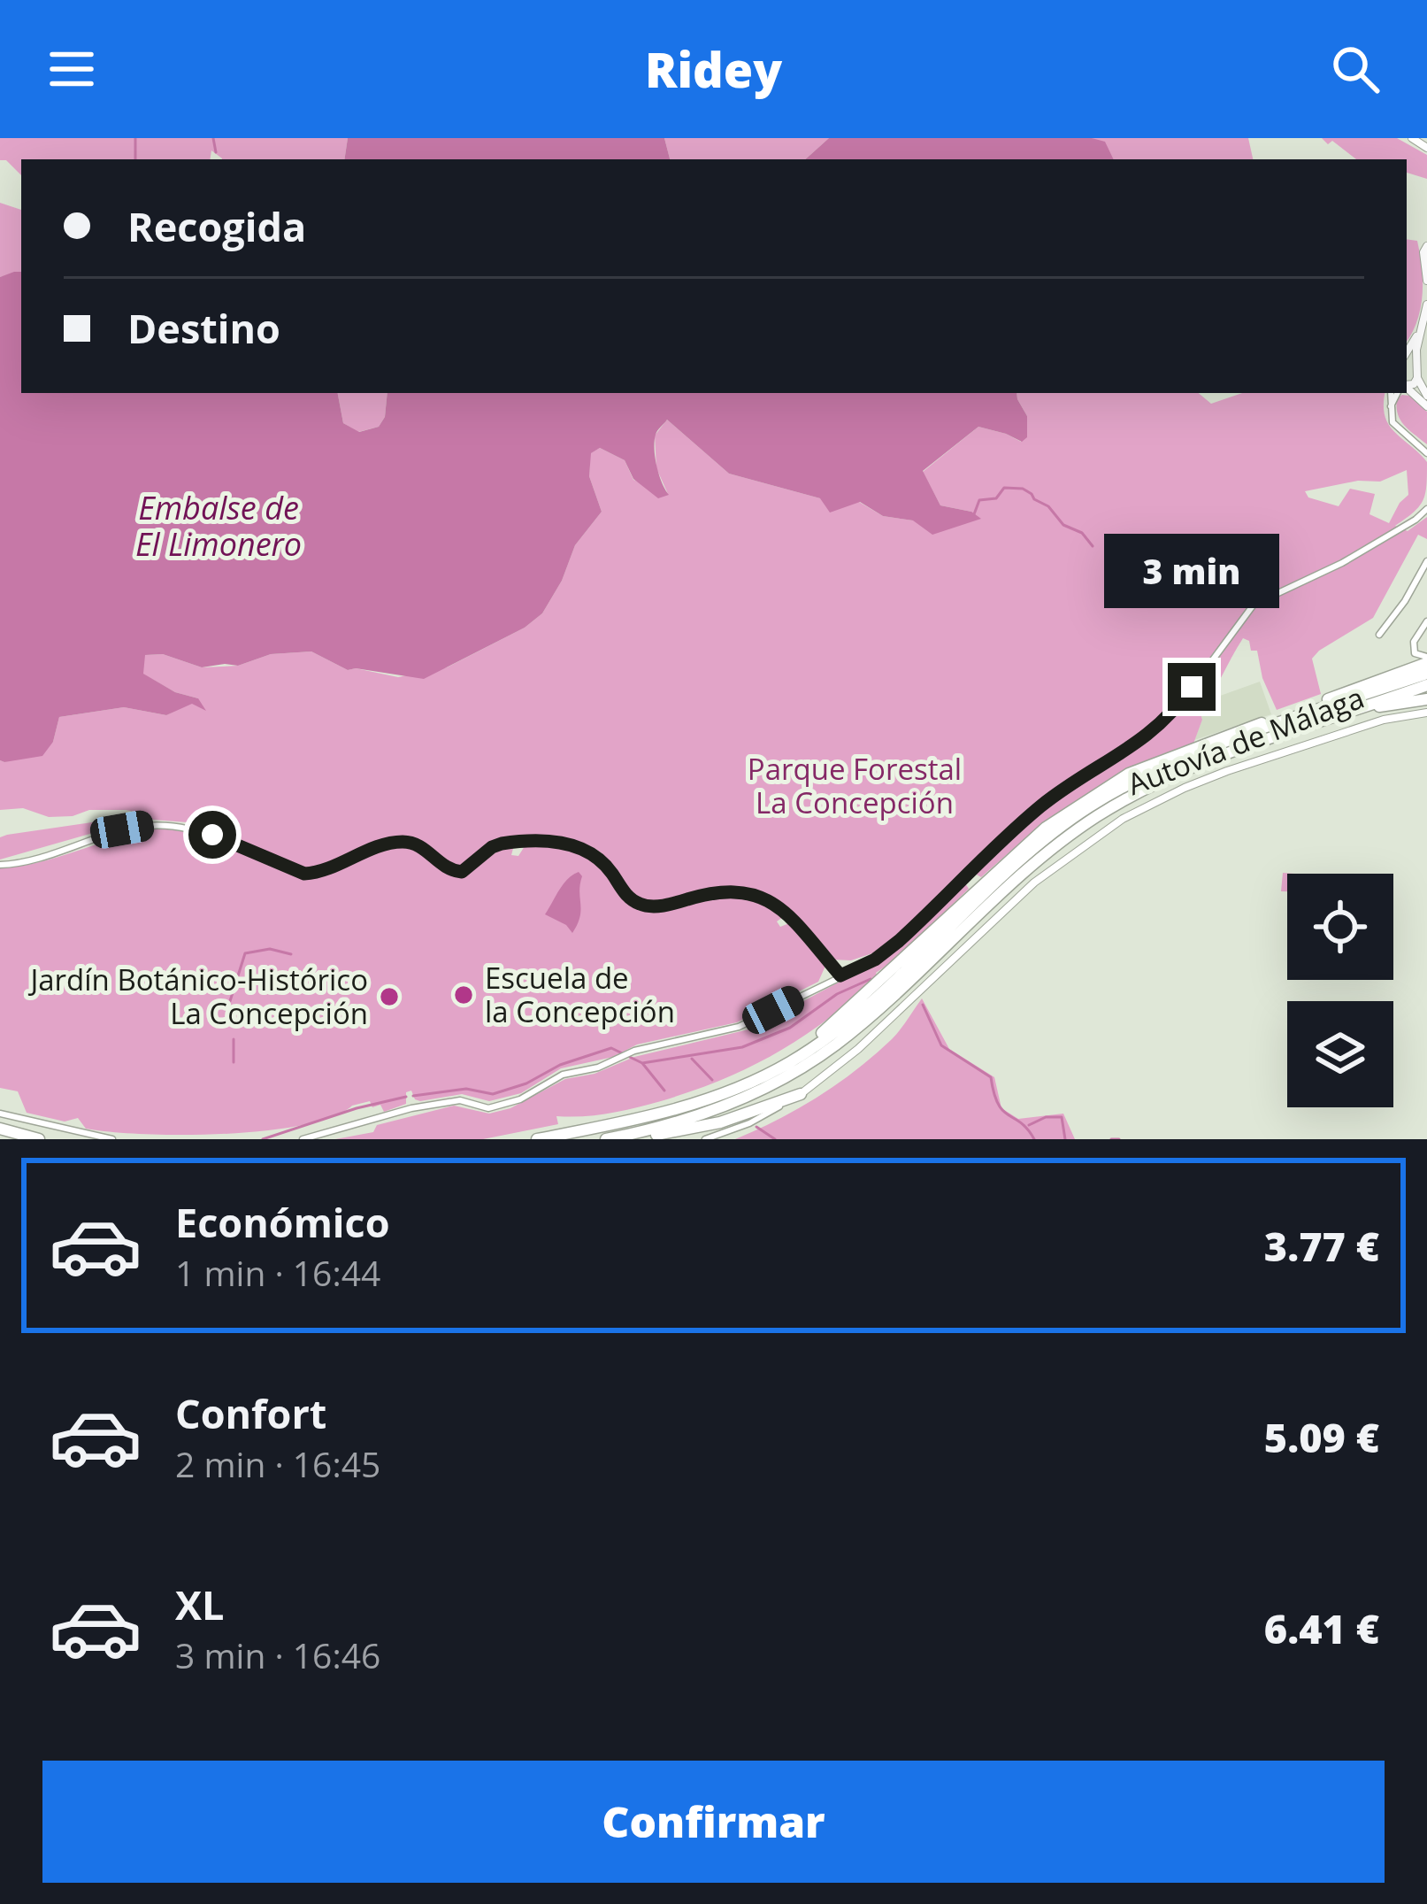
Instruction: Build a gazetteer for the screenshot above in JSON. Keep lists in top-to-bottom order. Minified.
{"streets":{"highway":["Autovía de Málaga"]},"water":["Embalse de El Limonero"],"parks":["Parque Forestal La Concepción"],"places":["Escuela de la Concepción","Jardín Botánico-Histórico La Concepción"],"page":{"header":"Ridey","banner":["Recogida","Destino"],"bubble":"3 min","list":[{"name":"Económico","note":"1 min · 16:44","value":"3.77 €"},{"name":"Confort","note":"2 min · 16:45","value":"5.09 €"},{"name":"XL","note":"3 min · 16:46","value":"6.41 €"}],"buttons":"Confirmar"}}
